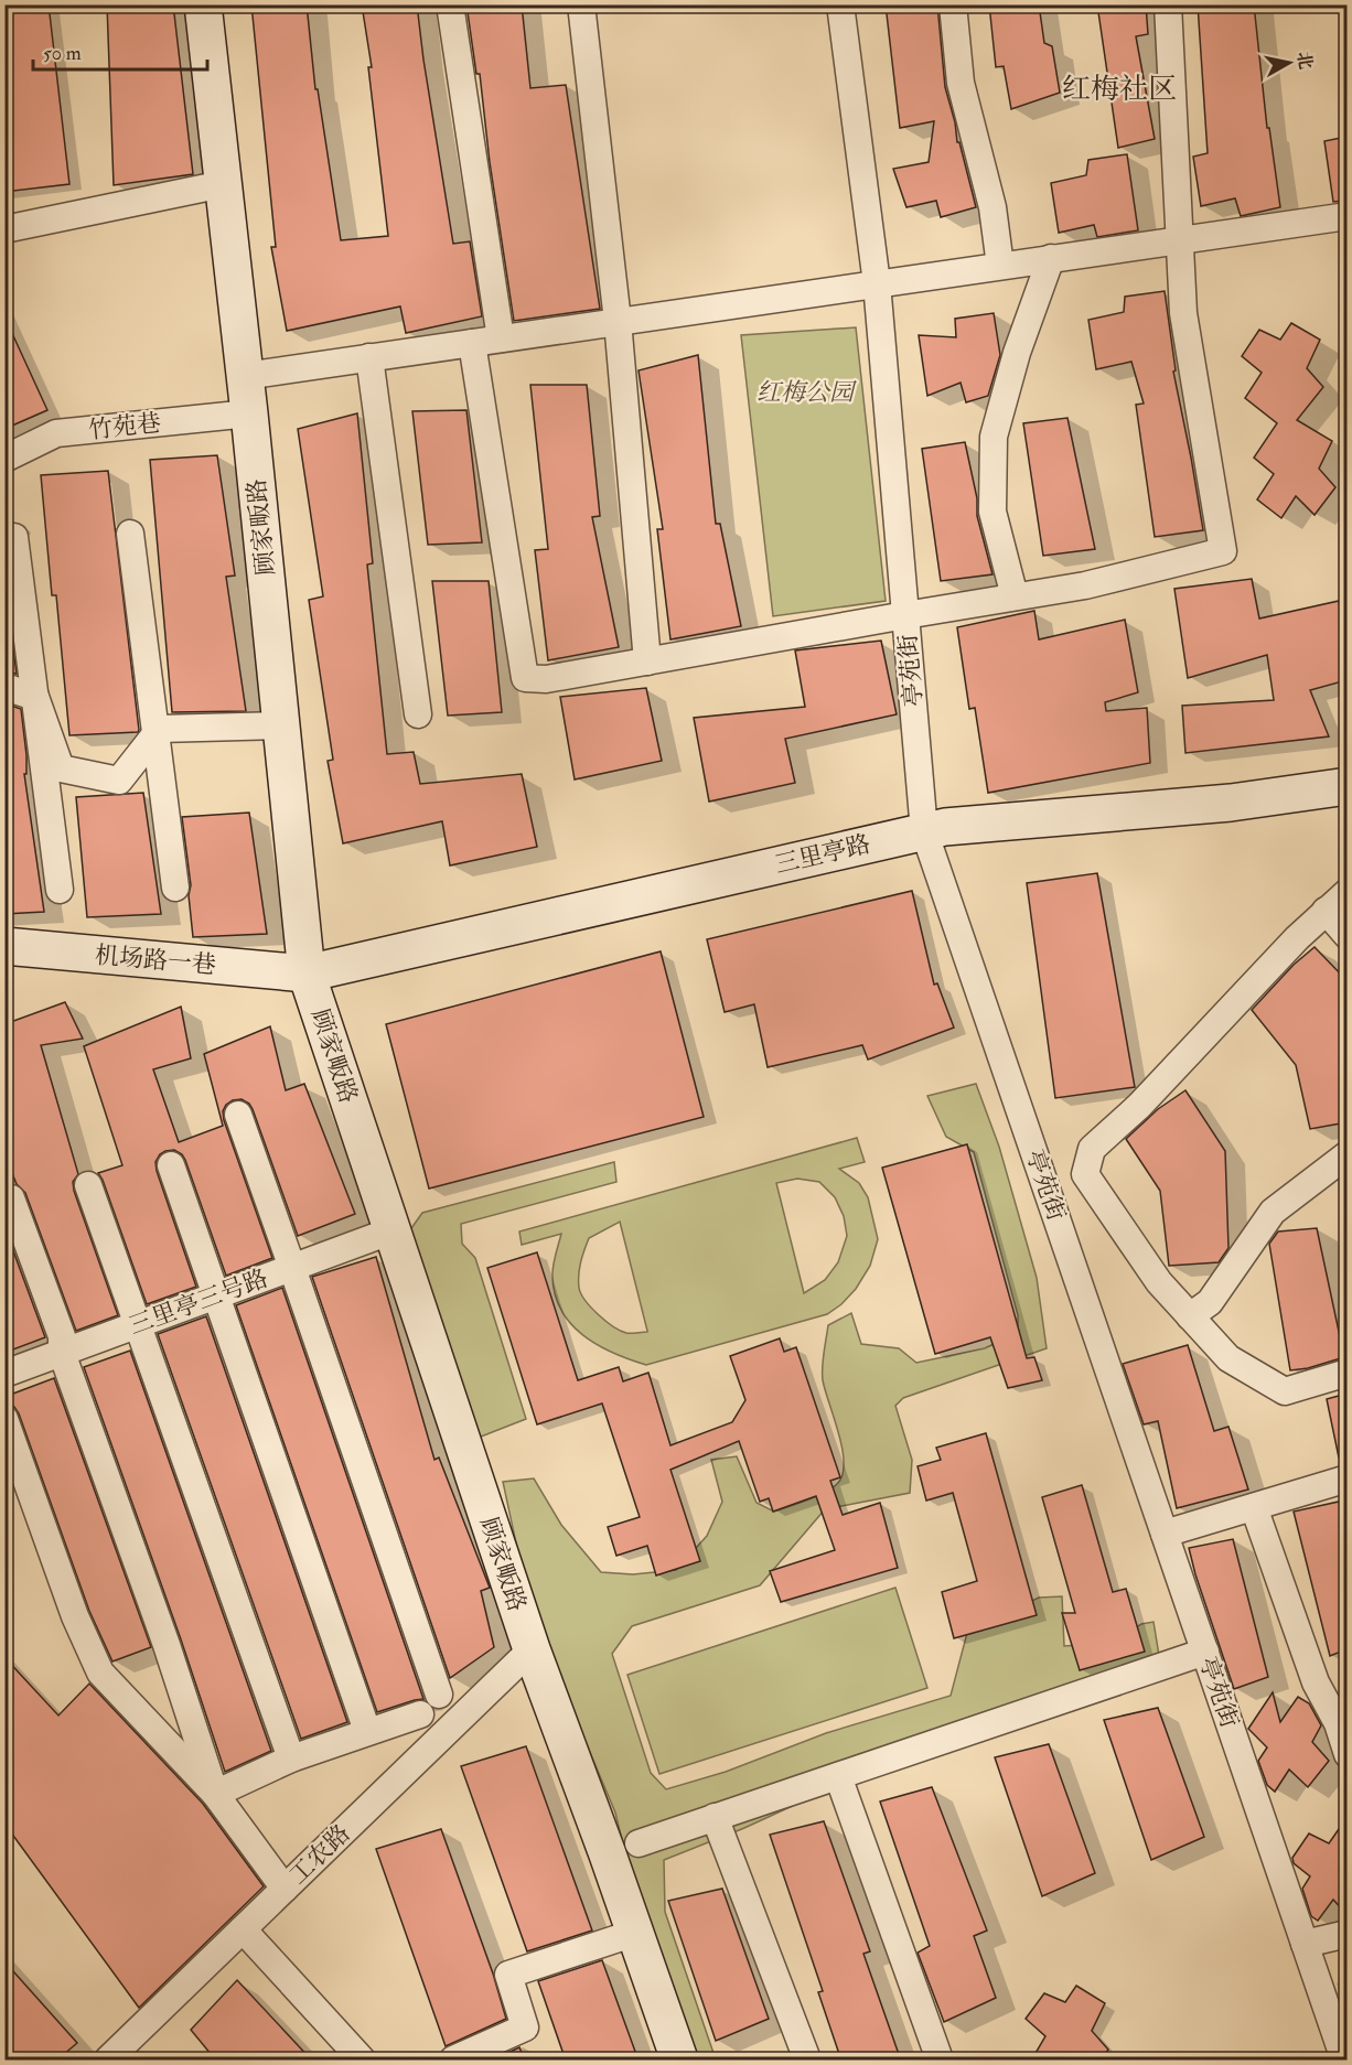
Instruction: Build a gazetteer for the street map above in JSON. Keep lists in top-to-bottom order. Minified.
{"streets":{"street":["竹苑巷","顾家畈路","亭苑街","三里亭路","机场路一巷","三里亭三号路","工农路"]},"crossings":[["竹苑巷","顾家畈路"],["顾家畈路","三里亭路"],["顾家畈路","机场路一巷"],["顾家畈路","三里亭三号路"],["顾家畈路","工农路"],["亭苑街","三里亭路"],["三里亭路","机场路一巷"]],"districts":["红梅社区"],"parks":["红梅公园"],"scale_bar":"50 m","north":"right"}
